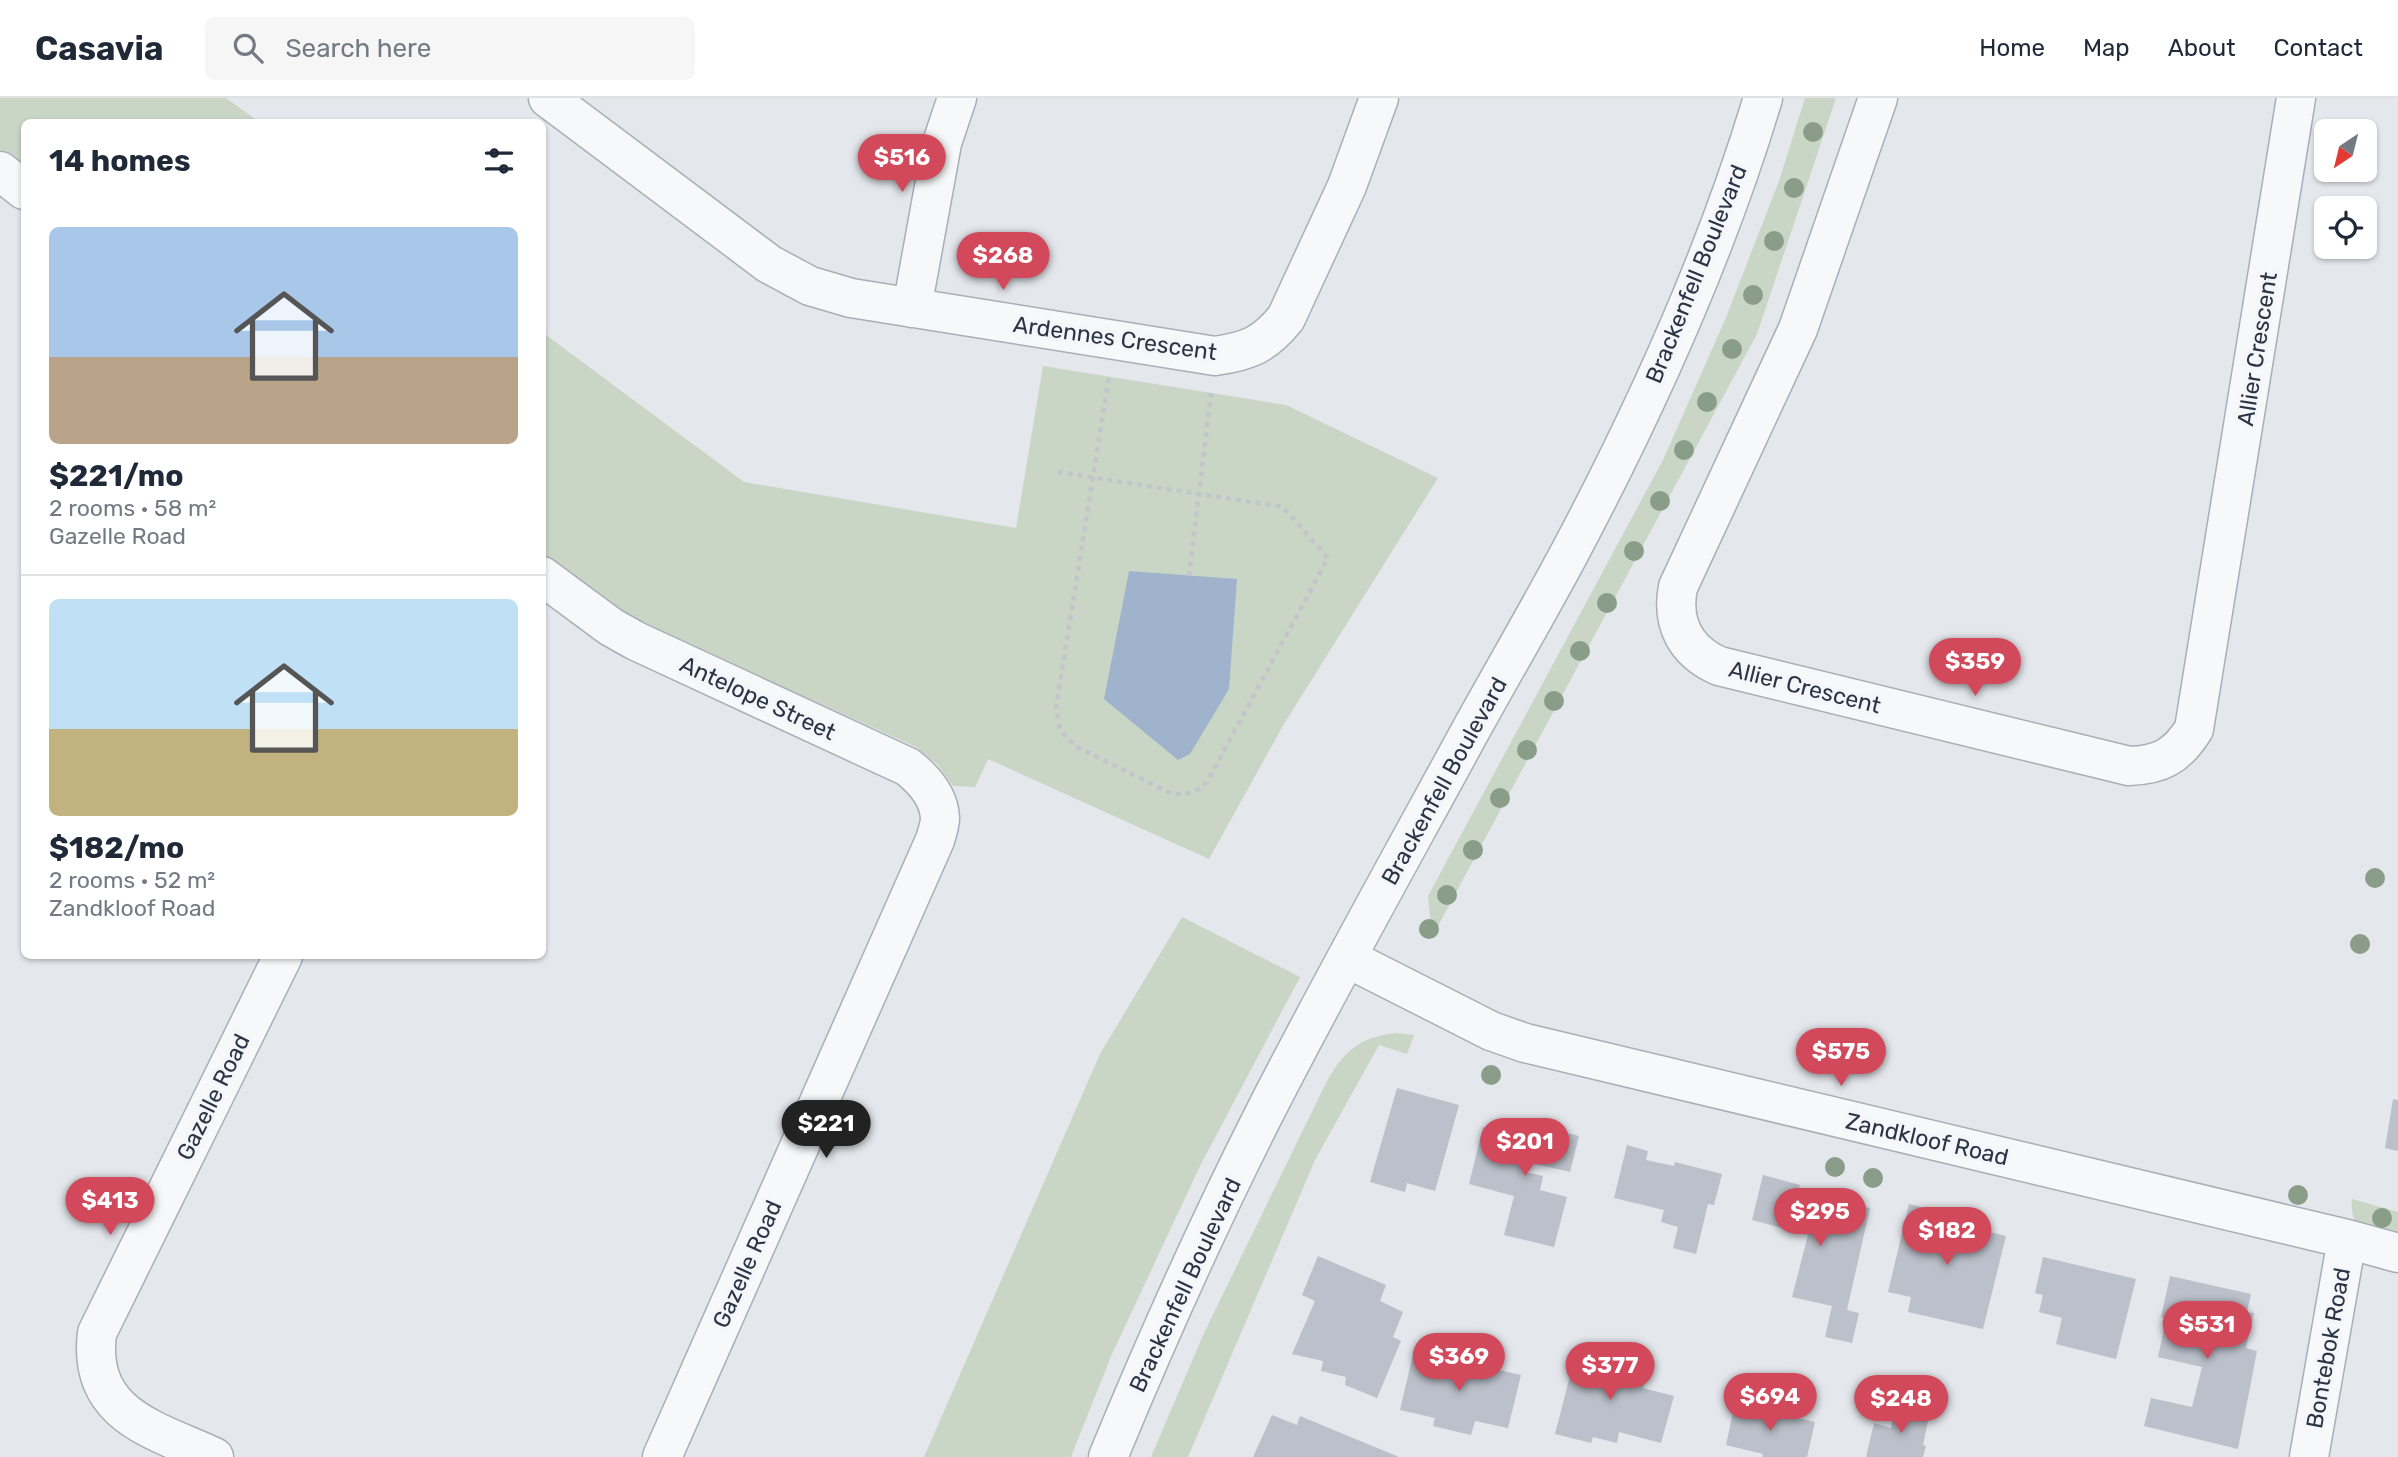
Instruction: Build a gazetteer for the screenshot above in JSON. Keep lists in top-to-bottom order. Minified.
{"streets":{"street":["Brackenfell Boulevard","Ardennes Crescent","Allier Crescent","Antelope Street","Gazelle Road","Zandkloof Road","Bontebok Road"]},"crossings":[["Brackenfell Boulevard","Zandkloof Road"],["Antelope Street","Gazelle Road"],["Zandkloof Road","Bontebok Road"]],"north":"bottom left","page":{"header":"Casavia","search":"Search here","nav":["Home","Map","About","Contact"],"heading":"14 homes","price":["$516","$268","$359","$575","$221","$201","$413","$295","$182","$531","$369","$377","$694","$248"],"list":[{"name":"$221/mo","note":"2 rooms · 58 m² · Gazelle Road"},{"name":"$182/mo","note":"2 rooms · 52 m² · Zandkloof Road"}]}}
